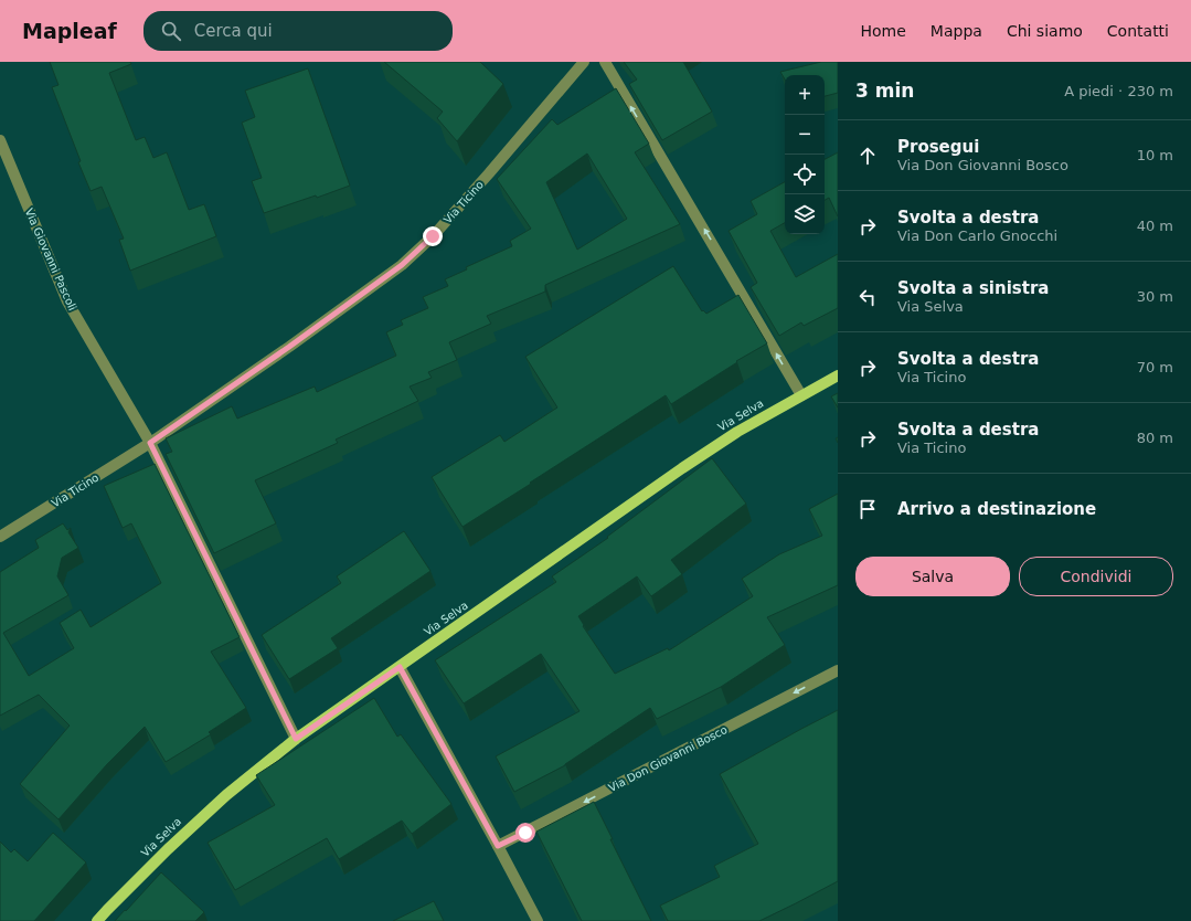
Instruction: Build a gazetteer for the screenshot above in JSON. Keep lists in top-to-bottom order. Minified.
{"streets":{"main road":["Via Selva"],"street":["Via Ticino","Via Giovanni Pascoli","Via Don Giovanni Bosco"]},"crossings":[["Via Ticino","Via Giovanni Pascoli"]],"one_way":["Via Don Giovanni Bosco"],"page":{"header":"Mapleaf","search":"Cerca qui","nav":["Home","Mappa","Chi siamo","Contatti"],"heading":["3 min","A piedi · 230 m"],"map_buttons":["+","−"],"list":[["Prosegui","Via Don Giovanni Bosco","10 m"],["Svolta a destra","Via Don Carlo Gnocchi","40 m"],["Svolta a sinistra","Via Selva","30 m"],["Svolta a destra","Via Ticino","70 m"],["Svolta a destra","Via Ticino","80 m"],"Arrivo a destinazione"],"buttons":["Salva","Condividi"]}}
